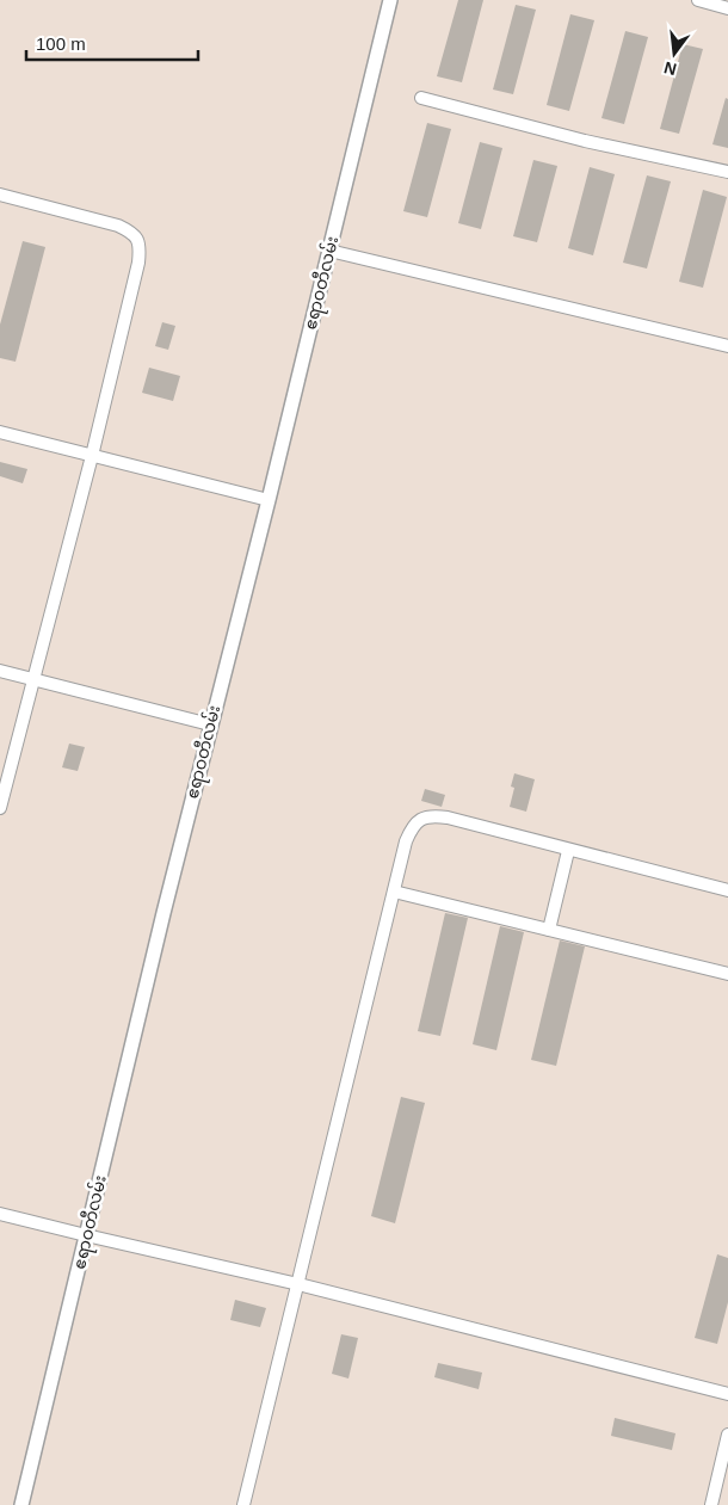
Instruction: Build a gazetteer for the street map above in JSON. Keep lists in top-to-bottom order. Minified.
{"streets":{"street":["ဧရာဝတီလမ်း"]},"scale_bar":"100 m","north":"bottom"}
